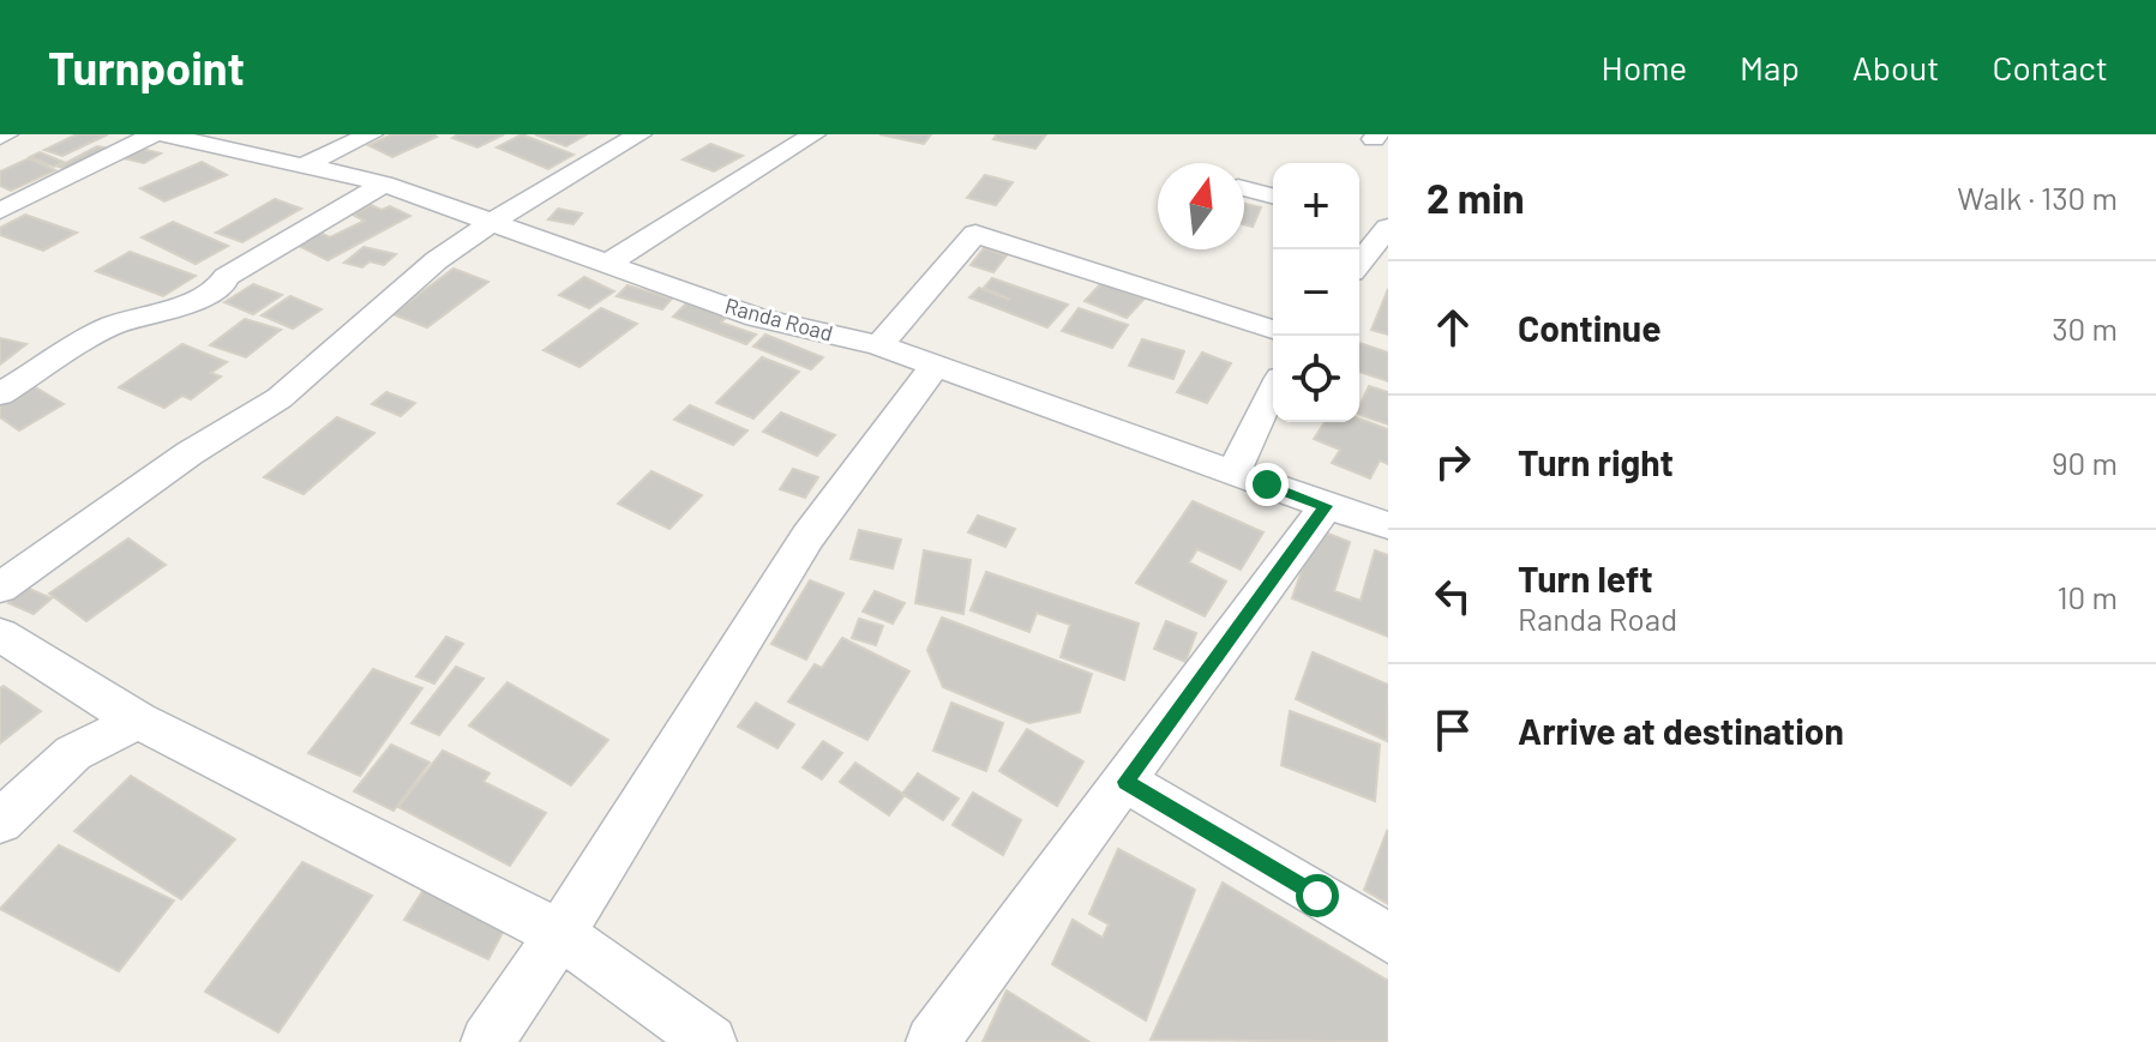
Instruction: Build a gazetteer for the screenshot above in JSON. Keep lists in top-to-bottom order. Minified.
{"streets":{"street":["Randa Road"]},"north":"top","page":{"header":"Turnpoint","nav":["Home","Map","About","Contact"],"heading":["2 min","Walk · 130 m"],"map_buttons":["+","−"],"list":[["Continue","30 m"],["Turn right","90 m"],["Turn left","Randa Road","10 m"],"Arrive at destination"]}}
